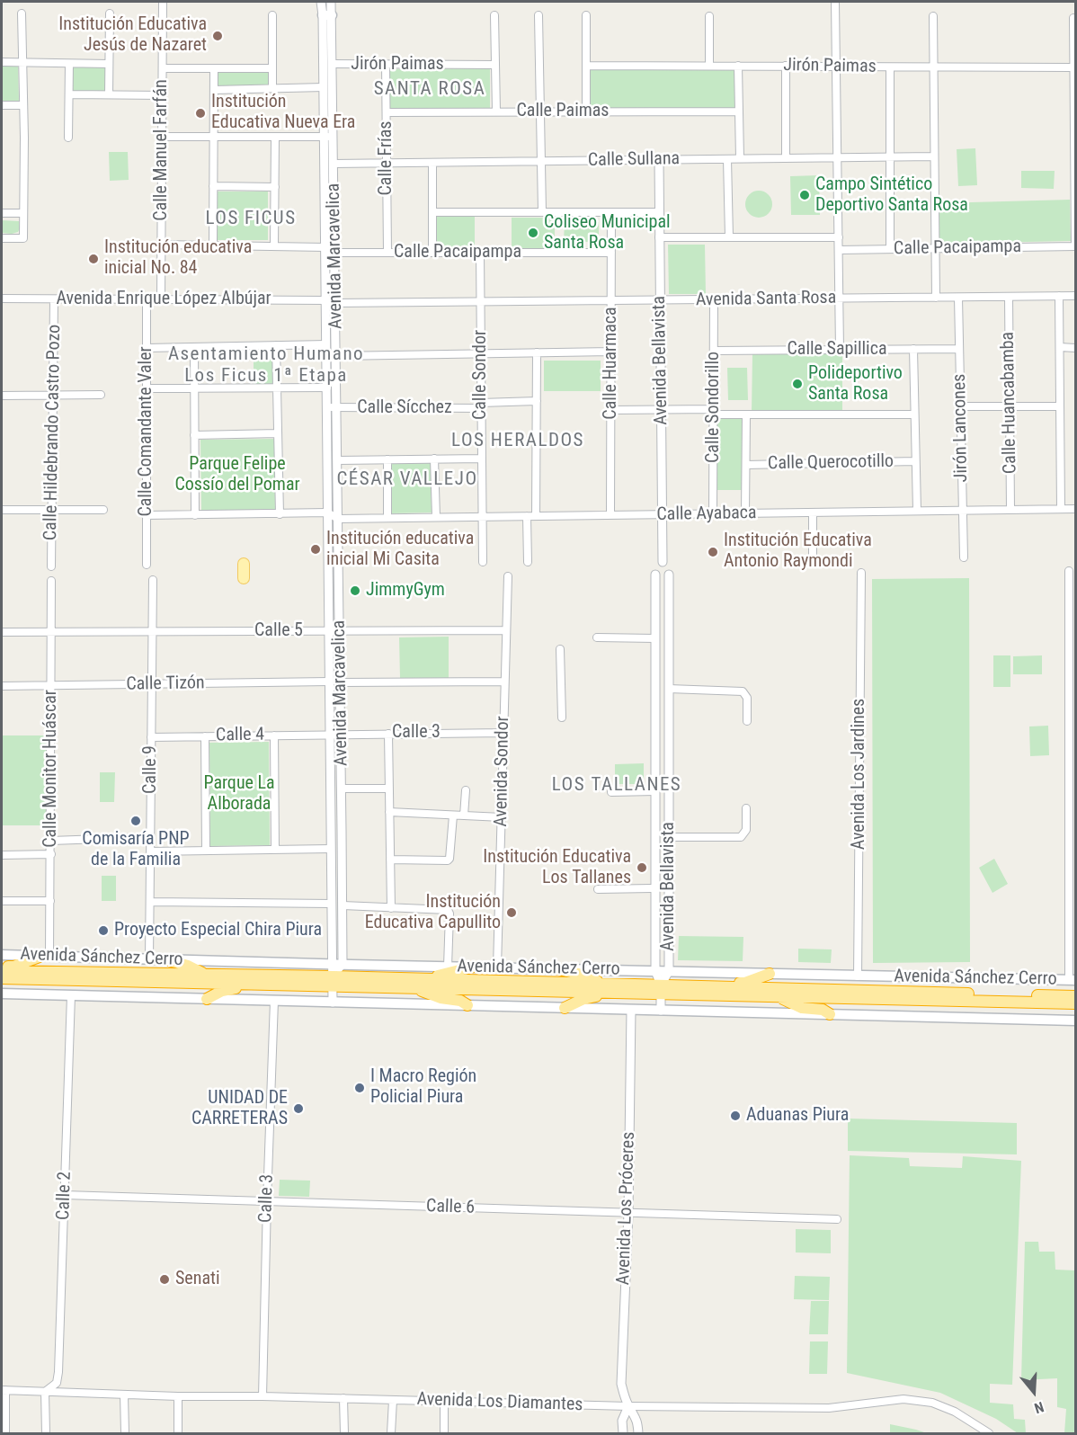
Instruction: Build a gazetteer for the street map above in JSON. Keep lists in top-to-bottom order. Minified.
{"streets":{"highway":["Avenida Sánchez Cerro"],"street":["Jirón Paimas","Calle Paimas","Calle Manuel Farfán","Calle Frías","Calle Sullana","Calle Pacaipampa","Avenida Marcavelica","Avenida Enrique López Albújar","Avenida Santa Rosa","Calle Sapillica","Avenida Bellavista","Calle Huarmaca","Calle Sondor","Calle Huancabamba","Calle Sondorillo","Calle Sícchez","Jirón Lancones","Calle Comandante Valer","Calle Hildebrando Castro Pozo","Calle Querocotillo","Calle Ayabaca","Calle 5","Calle Tizón","Calle 3","Calle 4","Calle Monitor Huáscar","Calle 9","Avenida Sondor","Avenida Los Jardines","Calle 2","Calle 6","Avenida Los Próceres","Avenida Los Diamantes"]},"crossings":[["Jirón Paimas","Calle Frías"],["Jirón Paimas","Avenida Marcavelica"],["Calle Paimas","Calle Frías"],["Calle Manuel Farfán","Avenida Enrique López Albújar"],["Calle Frías","Calle Sullana"],["Calle Frías","Calle Pacaipampa"],["Calle Sullana","Avenida Marcavelica"],["Calle Sullana","Avenida Bellavista"],["Calle Pacaipampa","Avenida Marcavelica"],["Calle Pacaipampa","Calle Huarmaca"],["Calle Pacaipampa","Calle Sondor"],["Avenida Marcavelica","Avenida Enrique López Albújar"],["Avenida Marcavelica","Avenida Santa Rosa"],["Avenida Marcavelica","Calle Sícchez"],["Avenida Marcavelica","Calle Ayabaca"],["Avenida Marcavelica","Calle 5"],["Avenida Marcavelica","Calle Tizón"],["Avenida Marcavelica","Calle 3"],["Avenida Marcavelica","Calle 4"],["Avenida Marcavelica","Avenida Sánchez Cerro"],["Avenida Enrique López Albújar","Avenida Santa Rosa"],["Avenida Enrique López Albújar","Calle Comandante Valer"],["Avenida Enrique López Albújar","Calle Hildebrando Castro Pozo"],["Avenida Santa Rosa","Avenida Bellavista"],["Avenida Santa Rosa","Calle Huarmaca"],["Avenida Santa Rosa","Calle Sondor"],["Avenida Santa Rosa","Calle Huancabamba"],["Avenida Santa Rosa","Calle Sondorillo"],["Avenida Santa Rosa","Jirón Lancones"],["Calle Sapillica","Calle Sondorillo"],["Calle Sapillica","Jirón Lancones"],["Avenida Bellavista","Calle Ayabaca"],["Avenida Bellavista","Avenida Sánchez Cerro"],["Calle Huarmaca","Calle Ayabaca"],["Calle Sondor","Calle Sícchez"],["Calle Sondor","Calle Ayabaca"],["Calle Huancabamba","Calle Ayabaca"],["Calle Sondorillo","Calle Ayabaca"],["Jirón Lancones","Calle Ayabaca"],["Calle 5","Calle Monitor Huáscar"],["Calle 5","Calle 9"],["Calle 5","Avenida Sondor"],["Calle Tizón","Calle Monitor Huáscar"],["Calle Tizón","Calle 9"],["Calle 3","Calle 4"],["Calle 3","Avenida Sondor"],["Calle 3","Calle 6"],["Calle 3","Avenida Los Diamantes"],["Calle 4","Calle 9"],["Calle Monitor Huáscar","Avenida Sánchez Cerro"],["Calle 9","Avenida Sánchez Cerro"],["Avenida Sondor","Avenida Sánchez Cerro"],["Avenida Los Jardines","Avenida Sánchez Cerro"],["Calle 2","Calle 6"],["Calle 2","Avenida Los Diamantes"],["Calle 6","Avenida Los Próceres"],["Avenida Los Próceres","Avenida Los Diamantes"]],"districts":["SANTA ROSA","LOS FICUS","Asentamiento Humano Los Ficus 1ª Etapa","LOS HERALDOS","CÉSAR VALLEJO","LOS TALLANES"],"parks":["Parque Felipe Cossío del Pomar","Parque La Alborada"],"places":["Institución Educativa Jesús de Nazaret","Institución Educativa Nueva Era","Campo Sintético Deportivo Santa Rosa","Coliseo Municipal Santa Rosa","Institución educativa inicial No. 84","Polideportivo Santa Rosa","Institución educativa inicial Mi Casita","Institución Educativa Antonio Raymondi","JimmyGym","Comisaría PNP de la Familia","Institución Educativa Los Tallanes","Institución Educativa Capullito","Proyecto Especial Chira Piura","I Macro Región Policial Piura","UNIDAD DE CARRETERAS","Aduanas Piura","Senati"],"north":"bottom"}
